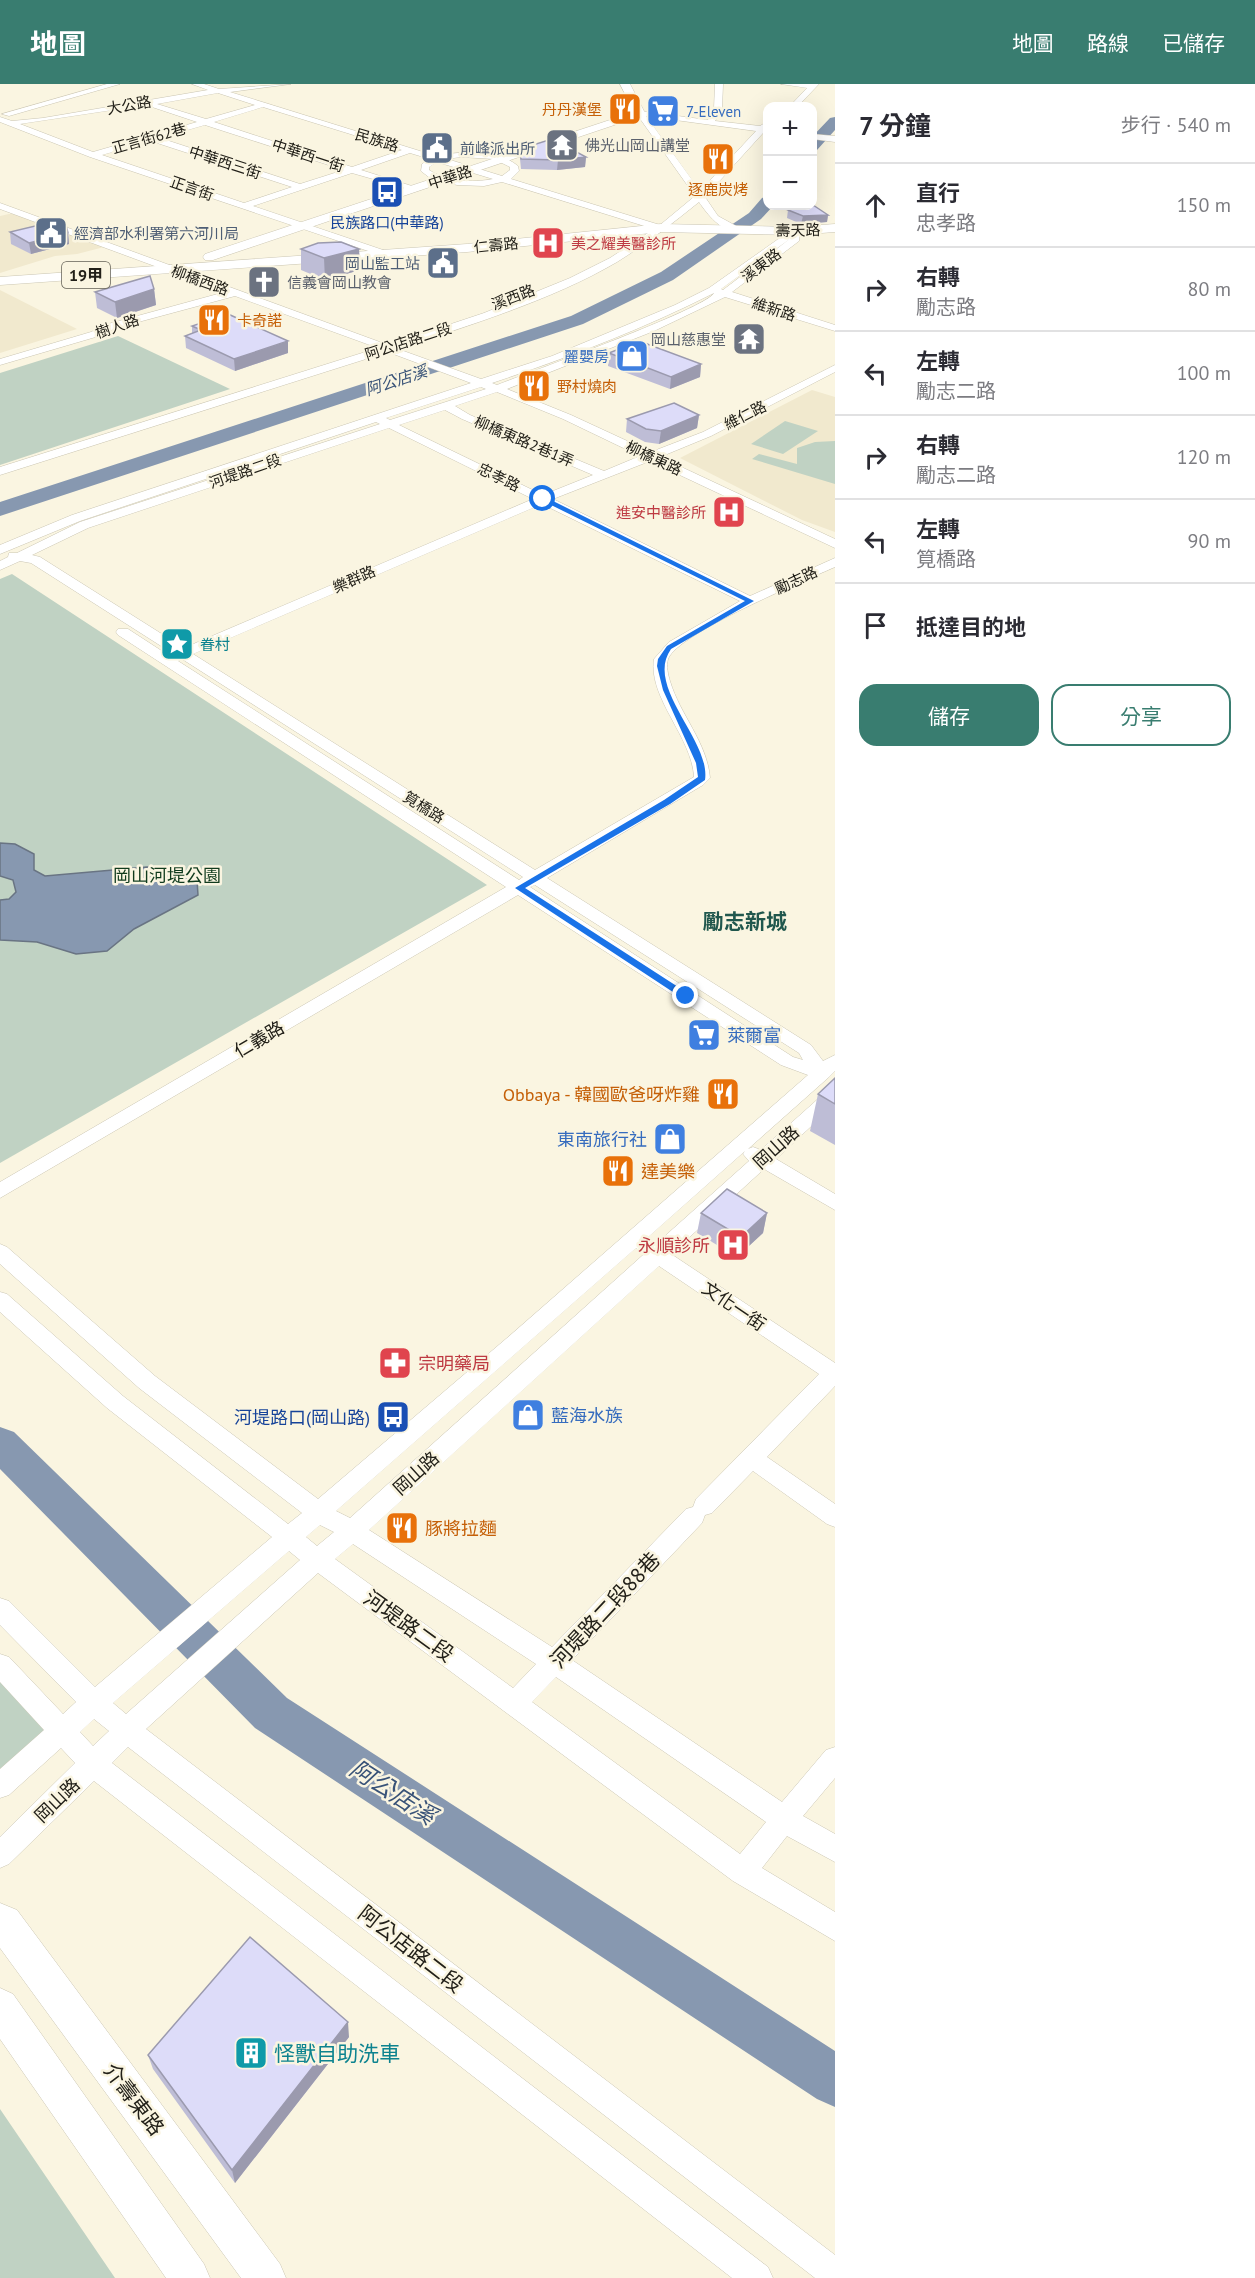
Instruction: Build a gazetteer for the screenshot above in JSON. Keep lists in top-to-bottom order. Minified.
{"streets":{"main road":["中華路","壽天路","仁壽路","19甲","介壽東路"],"street":["大公路","正言街62巷","民族路","中華西一街","中華西三街","正言街","溪東路","柳橋西路","溪西路","維新路","樹人路","阿公店路二段","維仁路","柳橋東路2巷1弄","柳橋東路","河堤路二段","忠孝路","樂群路","勵志路","筧橋路","仁義路","岡山路","文化一街","河堤路二段88巷"]},"crossings":[["大公路","民族路"],["大公路","中華西一街"],["大公路","正言街"],["正言街62巷","民族路"],["正言街62巷","中華西一街"],["正言街62巷","中華西三街"],["正言街62巷","正言街"],["民族路","中華路"],["民族路","仁壽路"],["民族路","阿公店路二段"],["中華西一街","中華路"],["中華路","正言街"],["中華路","仁壽路"],["中華路","柳橋西路"],["正言街","仁壽路"],["壽天路","仁壽路"],["壽天路","溪東路"],["仁壽路","柳橋西路"],["仁壽路","阿公店路二段"],["溪東路","柳橋西路"],["溪東路","維新路"],["溪東路","柳橋東路"],["溪東路","河堤路二段"],["柳橋西路","樹人路"],["柳橋西路","阿公店路二段"],["柳橋西路","柳橋東路"],["柳橋西路","河堤路二段"],["阿公店路二段","岡山路"],["維仁路","柳橋東路2巷1弄"],["維仁路","柳橋東路"],["維仁路","樂群路"],["柳橋東路2巷1弄","河堤路二段"],["柳橋東路2巷1弄","樂群路"],["柳橋東路","河堤路二段"],["河堤路二段","忠孝路"],["河堤路二段","筧橋路"],["河堤路二段","岡山路"],["河堤路二段","河堤路二段88巷"],["忠孝路","樂群路"],["忠孝路","勵志路"],["樂群路","筧橋路"],["勵志路","仁義路"],["筧橋路","仁義路"],["筧橋路","岡山路"],["岡山路","文化一街"],["文化一街","河堤路二段88巷"]],"districts":["勵志新城"],"water":["阿公店溪"],"parks":["岡山河堤公園"],"places":{"restaurant":["丹丹漢堡","逐鹿炭烤","卡奇諾","野村燒肉","Obbaya - 韓國歐爸呀炸雞","達美樂","豚將拉麵"],"supermarket":["7-Eleven","萊爾富"],"temple":["佛光山岡山講堂","岡山慈惠堂"],"public building":["前峰派出所","經濟部水利署第六河川局","岡山監工站"],"bus stop":["民族路口(中華路)","河堤路口(岡山路)"],"hospital":["美之耀美醫診所","進安中醫診所","永順診所"],"church":["信義會岡山教會"],"shop":["麗嬰房","東南旅行社","藍海水族"],"place":["眷村"],"pharmacy":["宗明藥局"],"building":["怪獸自助洗車"]},"page":{"header":"地圖","nav":["地圖","路線","已儲存"],"heading":["7 分鐘","步行 · 540 m"],"map_buttons":["+","−"],"list":[["直行","忠孝路","150 m"],["右轉","勵志路","80 m"],["左轉","勵志二路","100 m"],["右轉","勵志二路","120 m"],["左轉","筧橋路","90 m"],"抵達目的地"],"buttons":["儲存","分享"]}}
